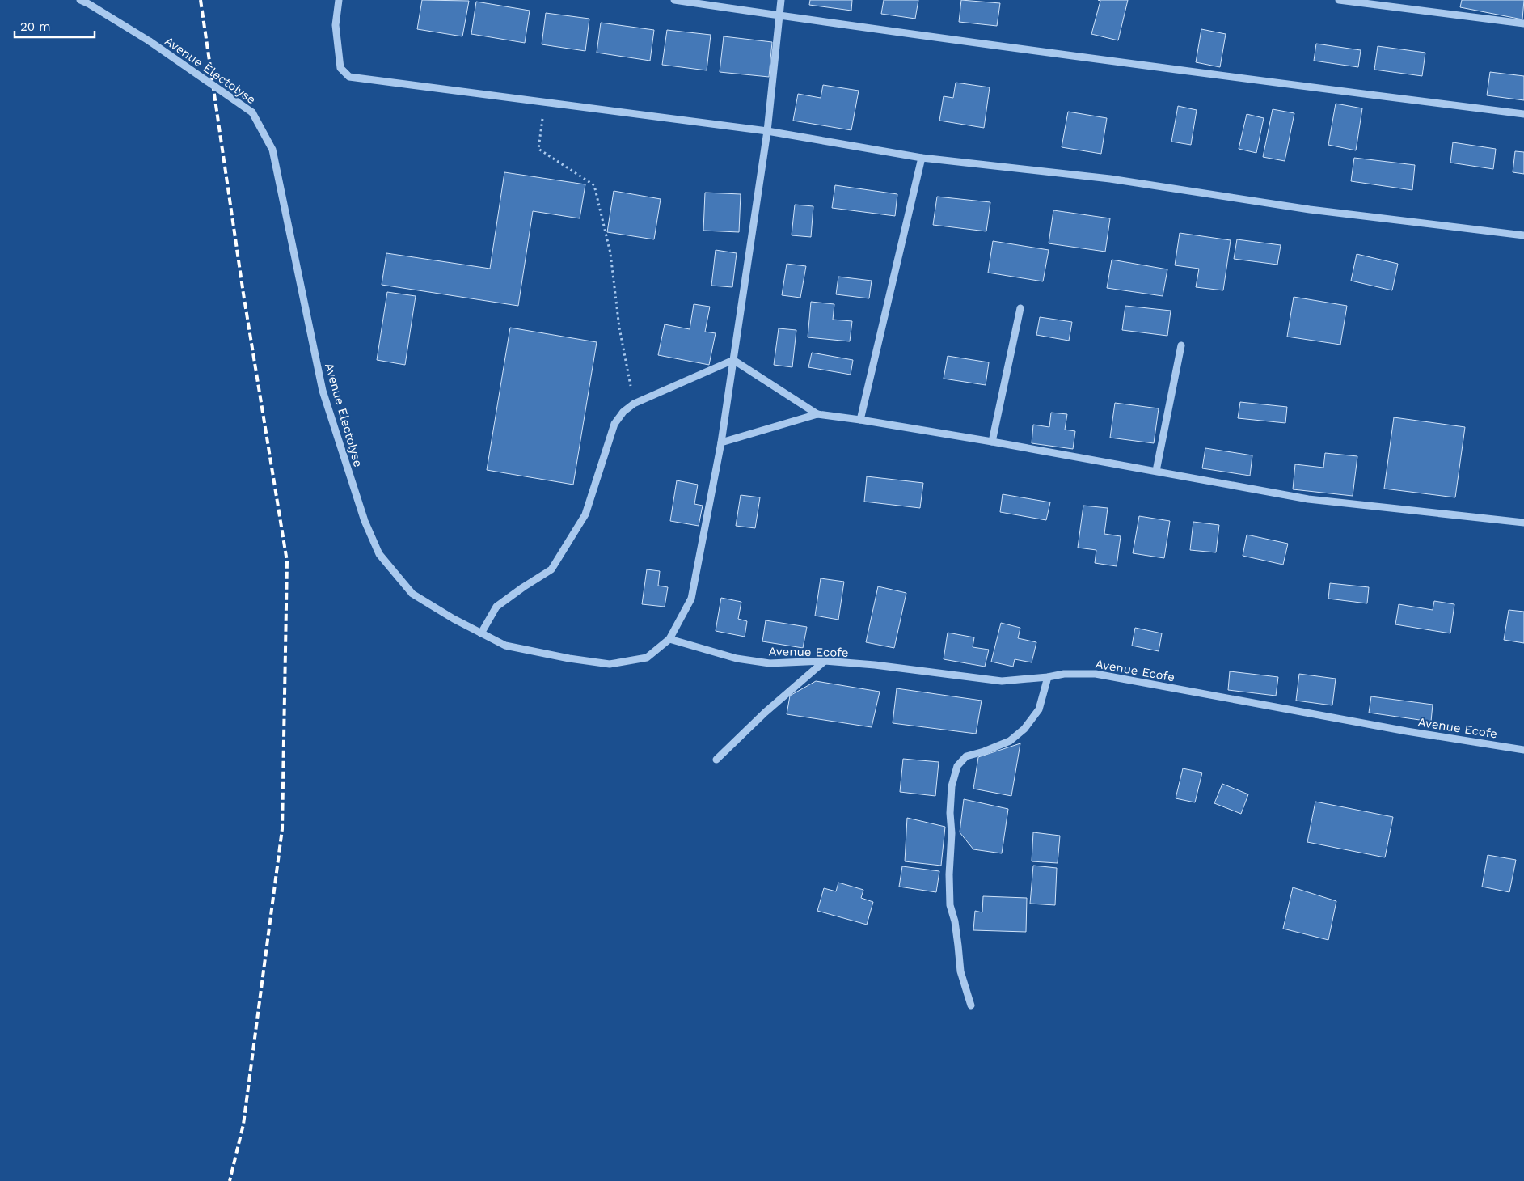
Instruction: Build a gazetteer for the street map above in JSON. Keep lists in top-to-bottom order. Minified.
{"streets":{"street":["Avenue Electolyse","Avenue Ecofe"]},"crossings":[["Avenue Electolyse","Avenue Ecofe"]],"scale_bar":"20 m"}
